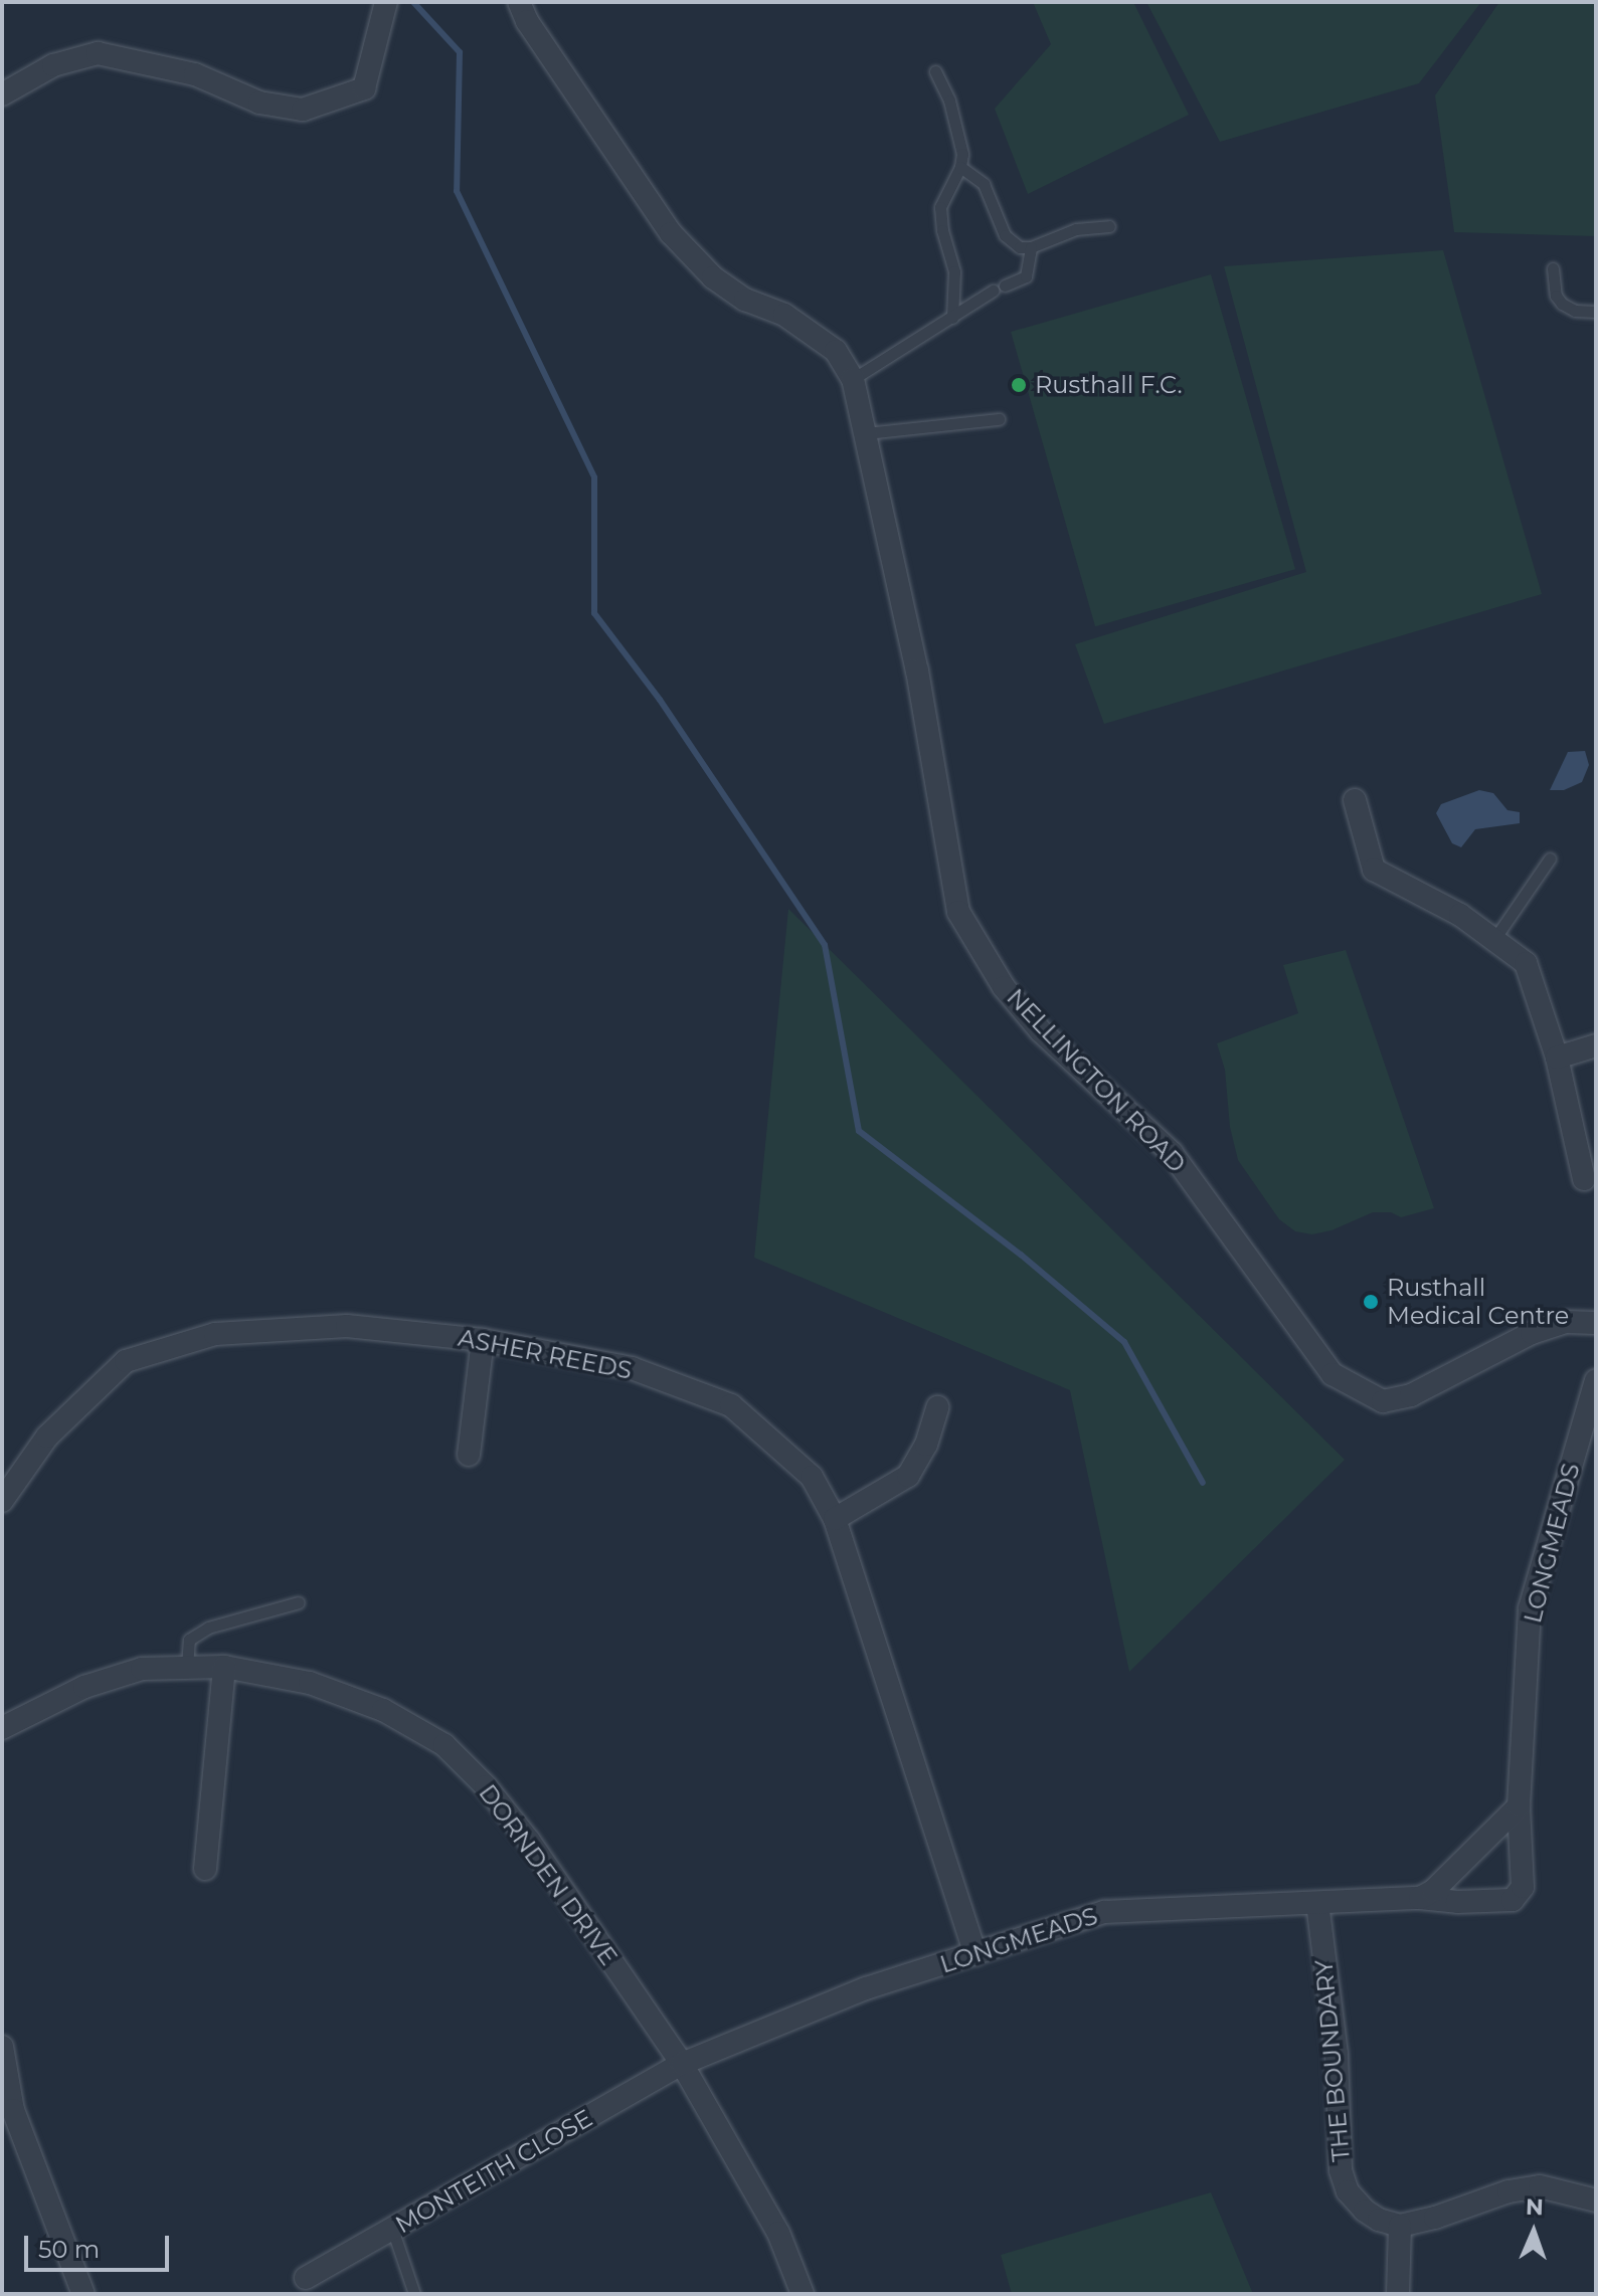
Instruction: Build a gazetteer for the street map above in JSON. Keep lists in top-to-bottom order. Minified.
{"streets":{"street":["NELLINGTON ROAD","ASHER REEDS","LONGMEADS","DORNDEN DRIVE","THE BOUNDARY","MONTEITH CLOSE"]},"crossings":[["ASHER REEDS","LONGMEADS"],["LONGMEADS","DORNDEN DRIVE"],["LONGMEADS","THE BOUNDARY"],["LONGMEADS","MONTEITH CLOSE"],["DORNDEN DRIVE","MONTEITH CLOSE"]],"places":["Rusthall F.C.","Rusthall Medical Centre"],"scale_bar":"50 m","north":"top"}
